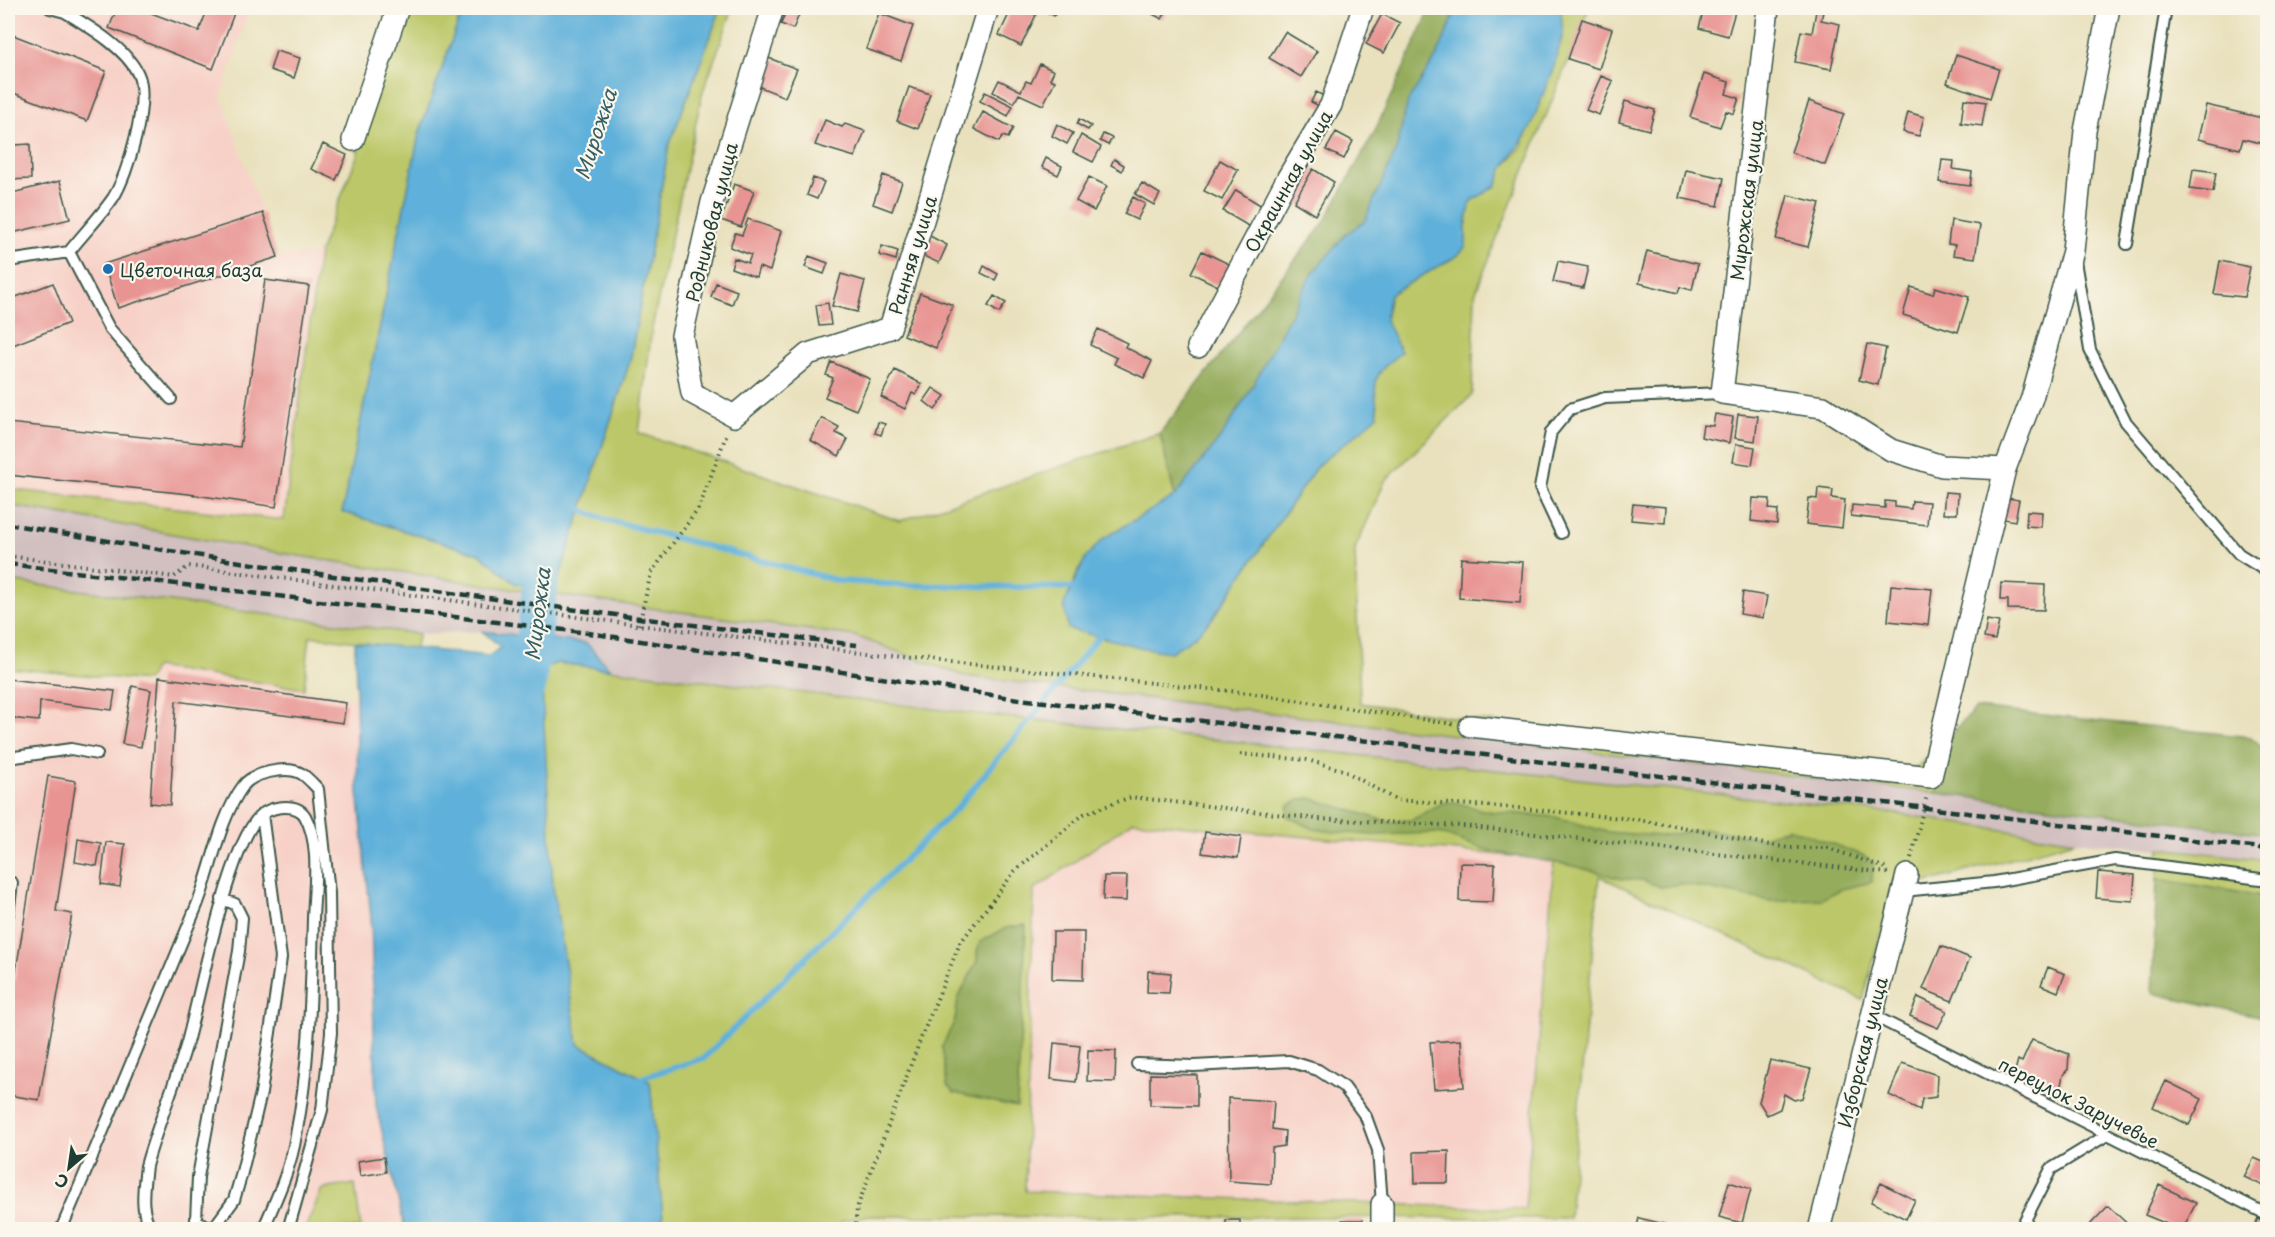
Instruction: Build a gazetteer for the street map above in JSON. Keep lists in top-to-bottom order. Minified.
{"streets":{"street":["Окраинная улица","Мирожская улица","Родниковая улица","Ранняя улица","Изборская улица"],"lane":["переулок Заручевье"]},"crossings":[["Родниковая улица","Ранняя улица"],["Изборская улица","переулок Заручевье"]],"water":["Мирожка"],"places":["Цветочная база"],"north":"bottom left"}
